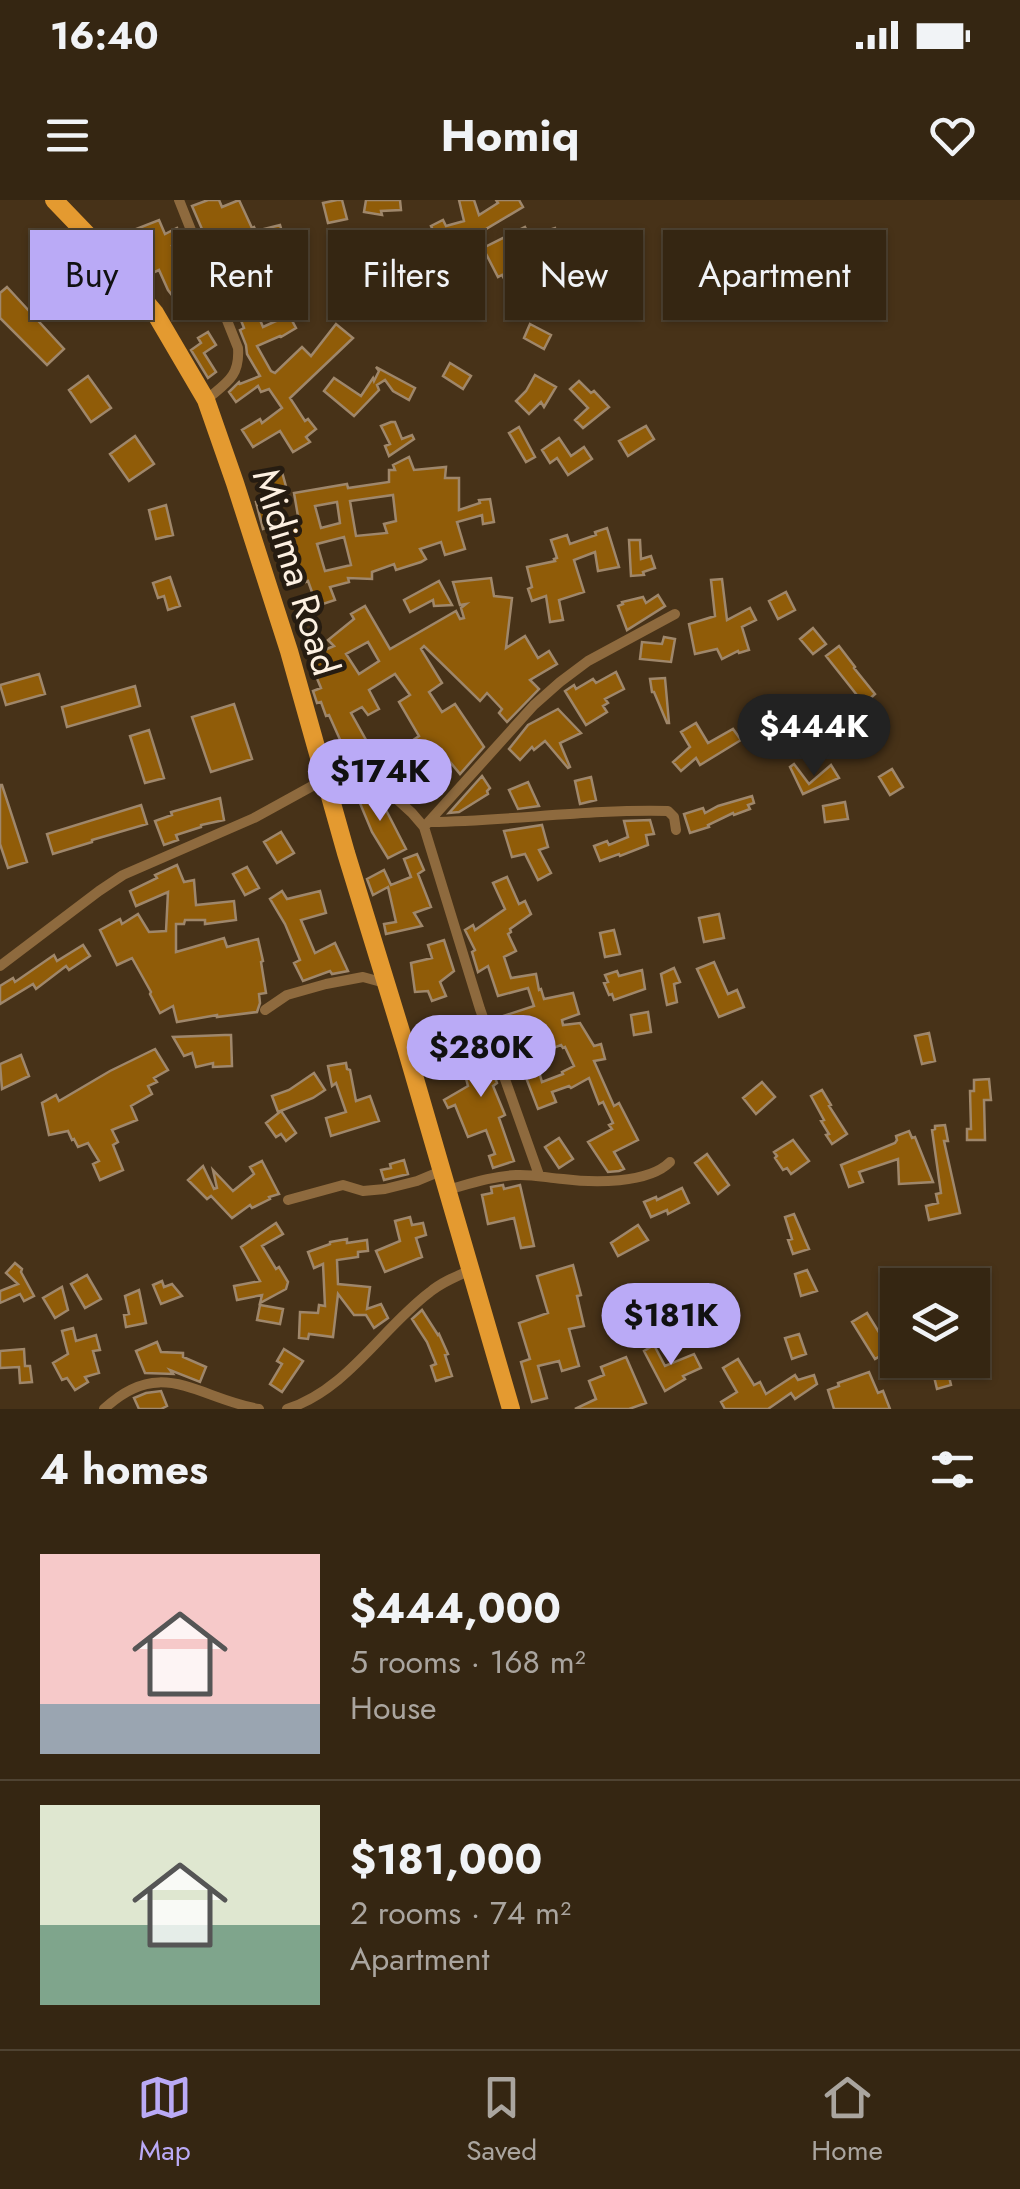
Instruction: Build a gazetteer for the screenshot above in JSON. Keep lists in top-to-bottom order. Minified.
{"streets":{"main road":["Midima Road"]},"page":{"status":"16:40","header":"Homiq","chip":["Buy","Rent","Filters","New","Apartment"],"price":["$444K","$174K","$280K","$181K"],"heading":"4 homes","list":[{"name":"$444,000","note":"5 rooms · 168 m² · House"},{"name":"$181,000","note":"2 rooms · 74 m² · Apartment"}],"tabs":["Map","Saved","Home"]}}
